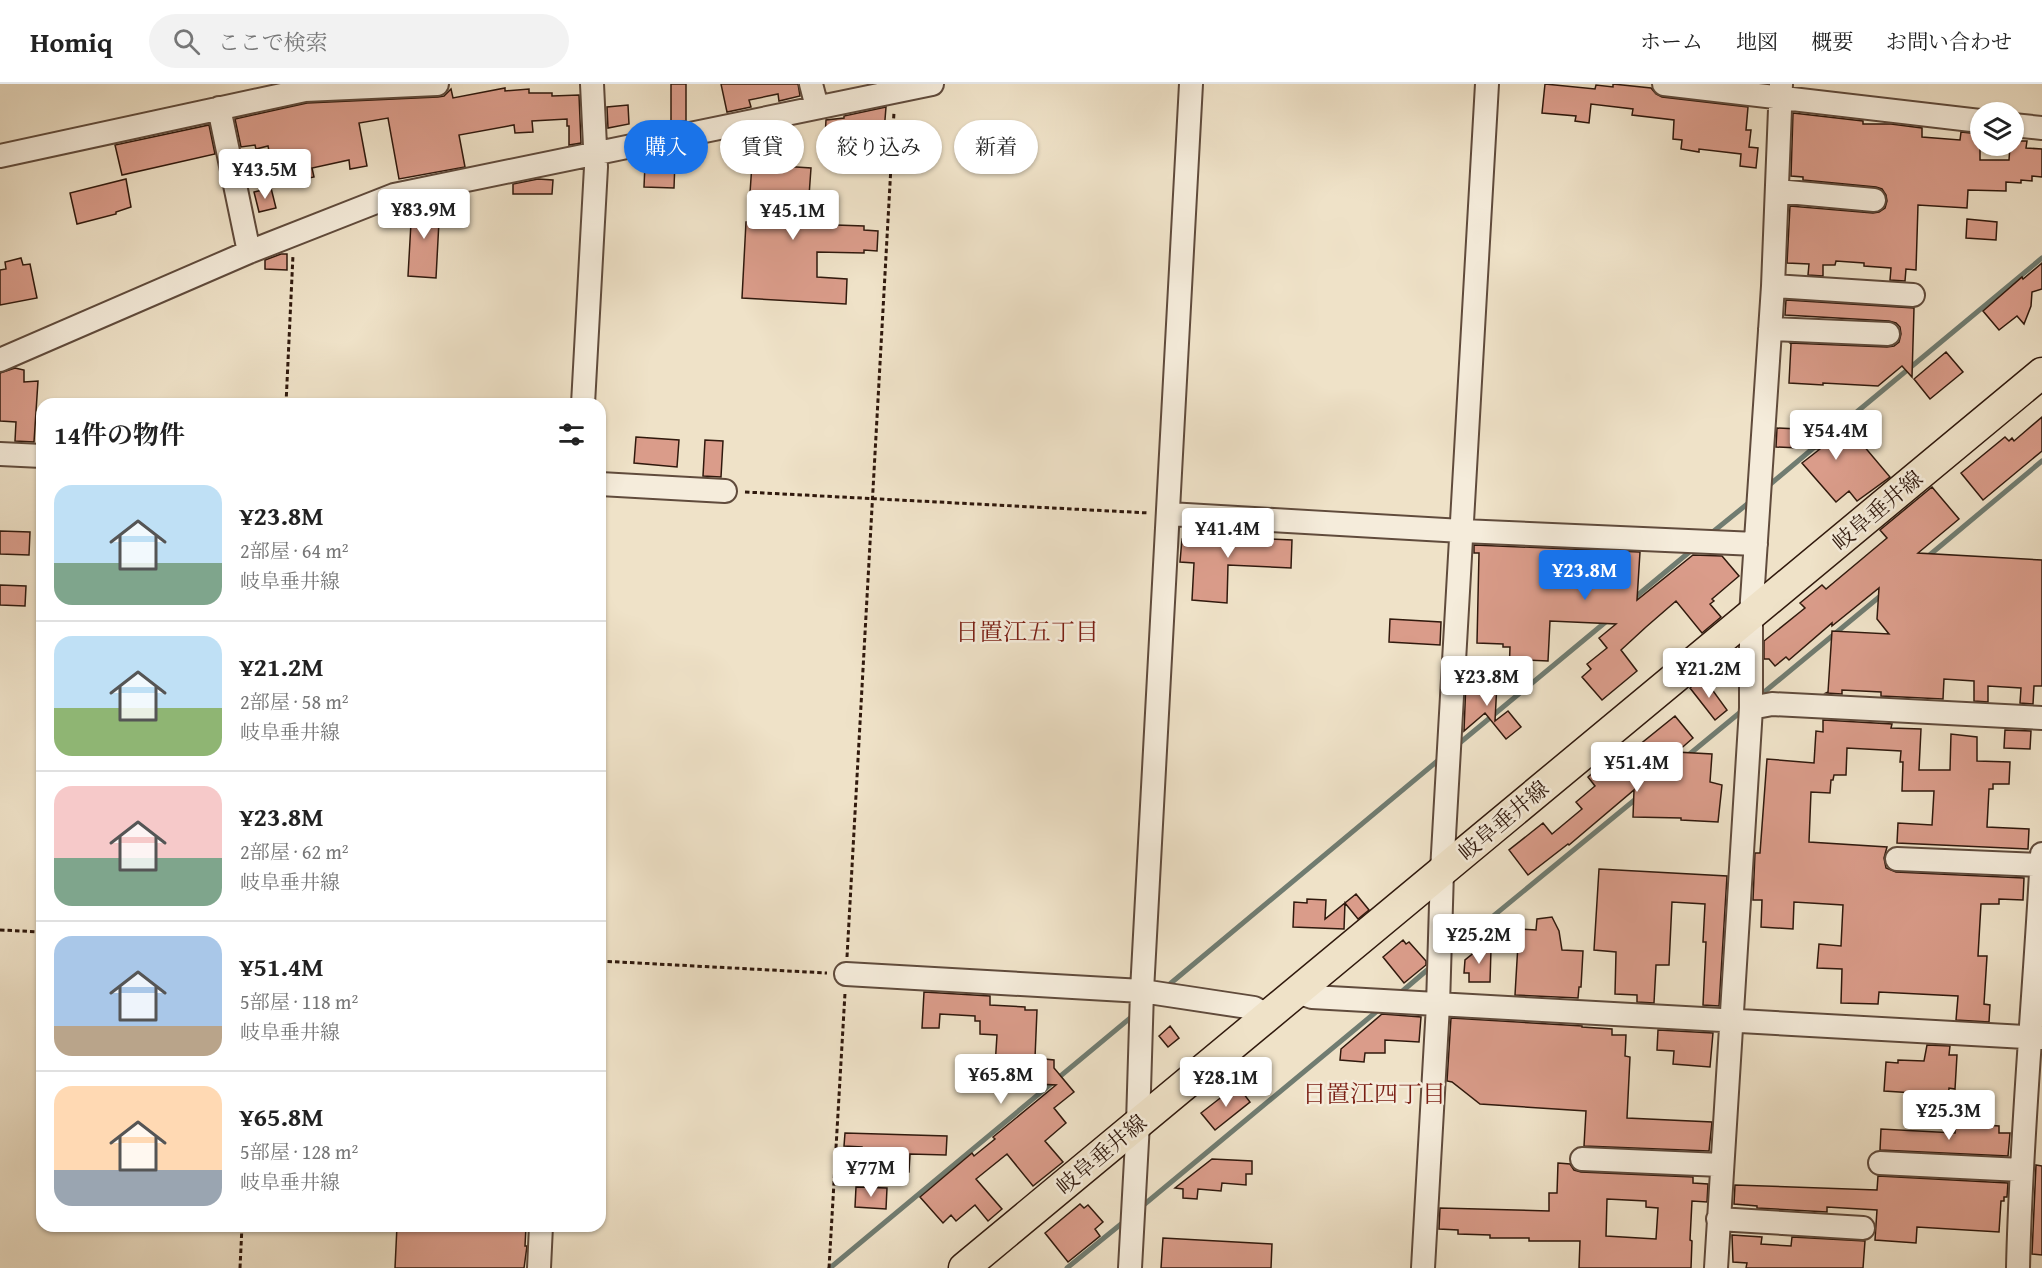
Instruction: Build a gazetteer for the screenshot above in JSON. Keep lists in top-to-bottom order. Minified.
{"streets":{"main road":["岐阜垂井線"]},"districts":["日置江五丁目","日置江四丁目"],"page":{"header":"Homiq","search":"ここで検索","nav":["ホーム","地図","概要","お問い合わせ"],"chip":["購入","賃貸","絞り込み","新着"],"price":["¥43.5M","¥83.9M","¥45.1M","¥54.4M","¥41.4M","¥23.8M","¥21.2M","¥23.8M","¥51.4M","¥25.2M","¥65.8M","¥28.1M","¥25.3M","¥77M"],"heading":"14件の物件","list":[{"name":"¥23.8M","note":"2部屋 · 64 m² · 岐阜垂井線"},{"name":"¥21.2M","note":"2部屋 · 58 m² · 岐阜垂井線"},{"name":"¥23.8M","note":"2部屋 · 62 m² · 岐阜垂井線"},{"name":"¥51.4M","note":"5部屋 · 118 m² · 岐阜垂井線"},{"name":"¥65.8M","note":"5部屋 · 128 m² · 岐阜垂井線"}]}}
